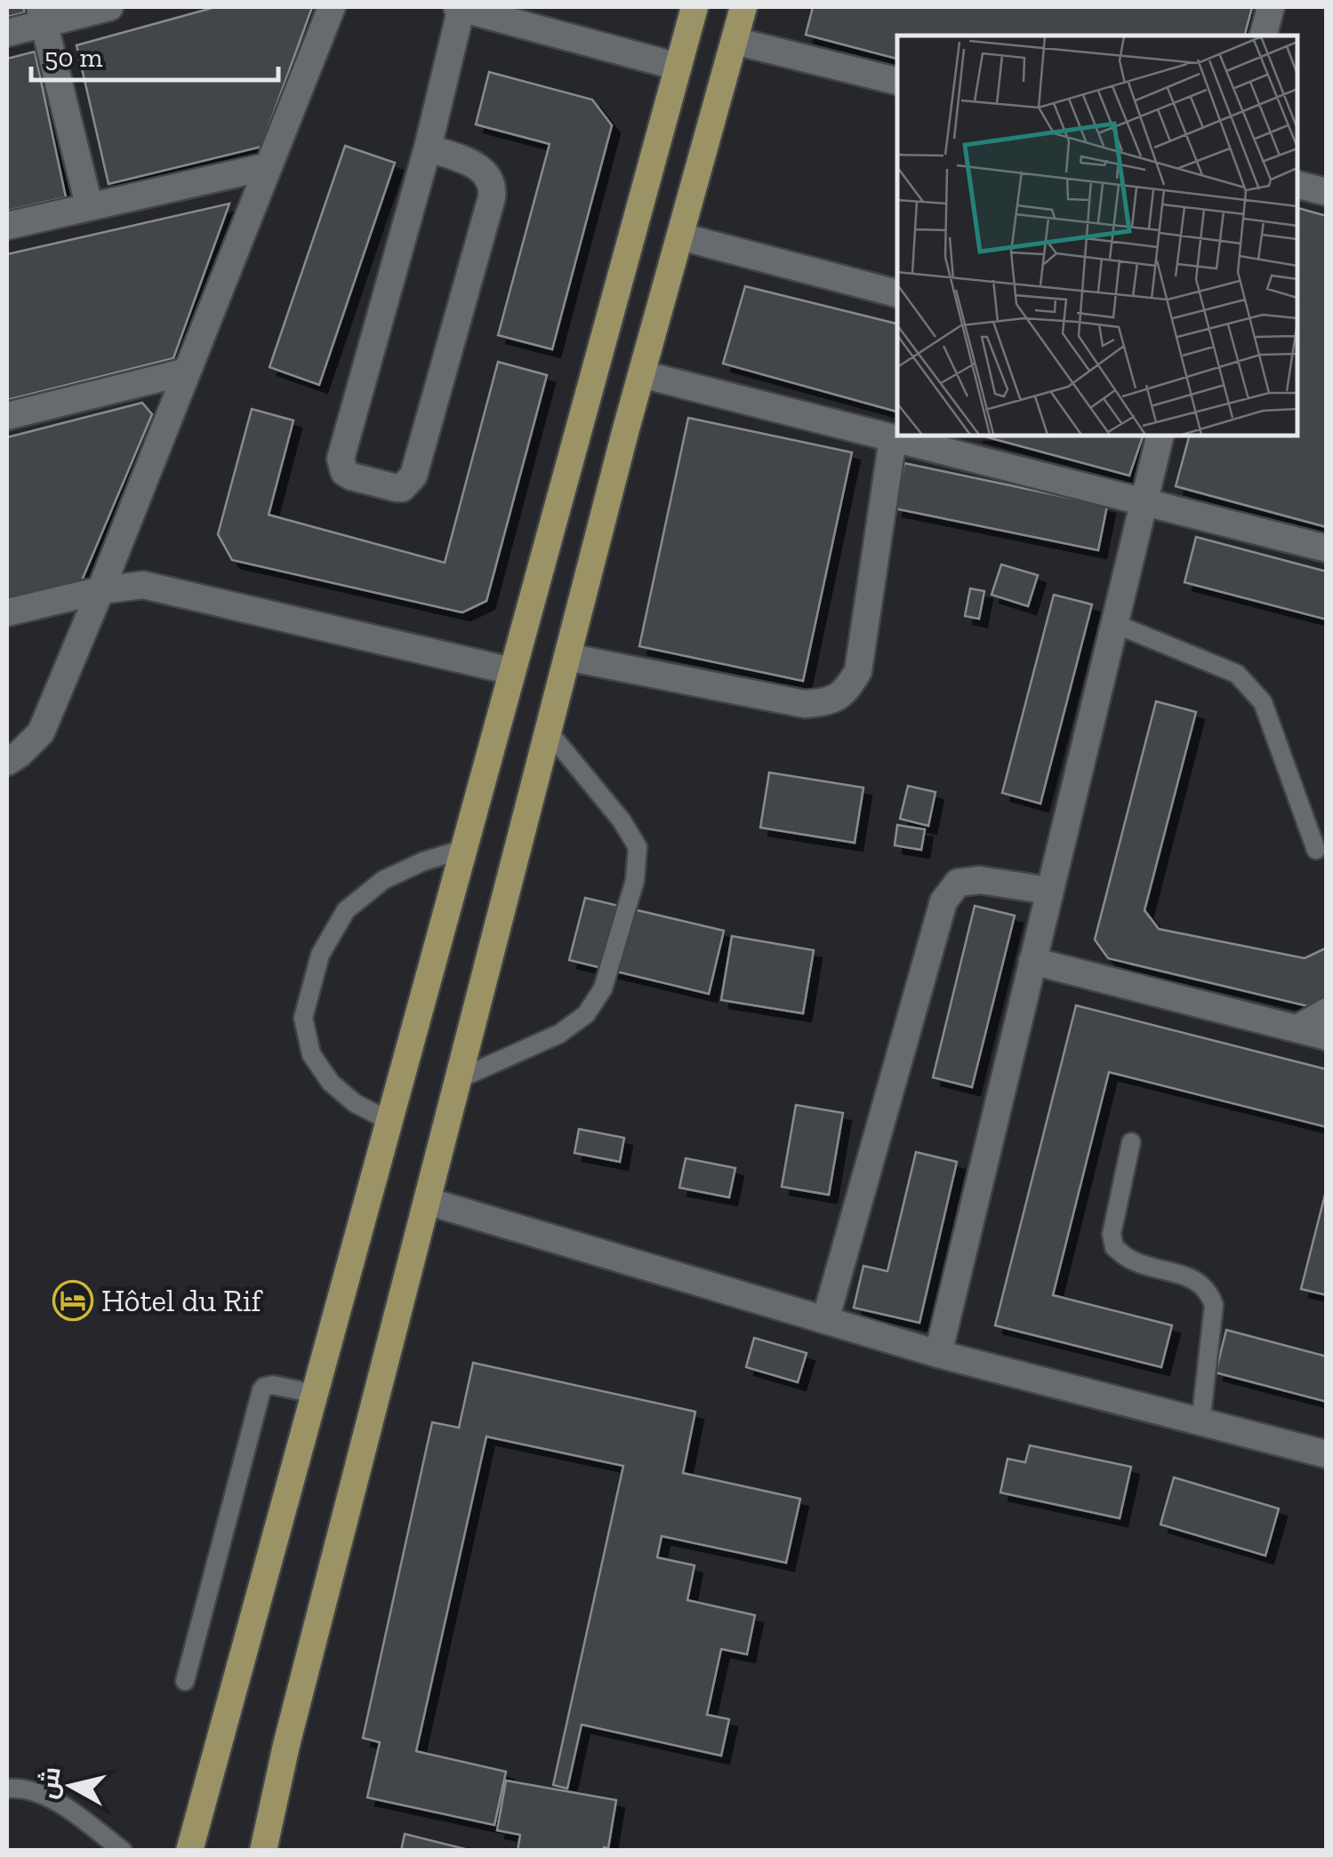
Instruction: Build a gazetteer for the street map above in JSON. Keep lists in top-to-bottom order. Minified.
{"places":{"hotel":["Hôtel du Rif"]},"scale_bar":"50 m","north":"left"}
